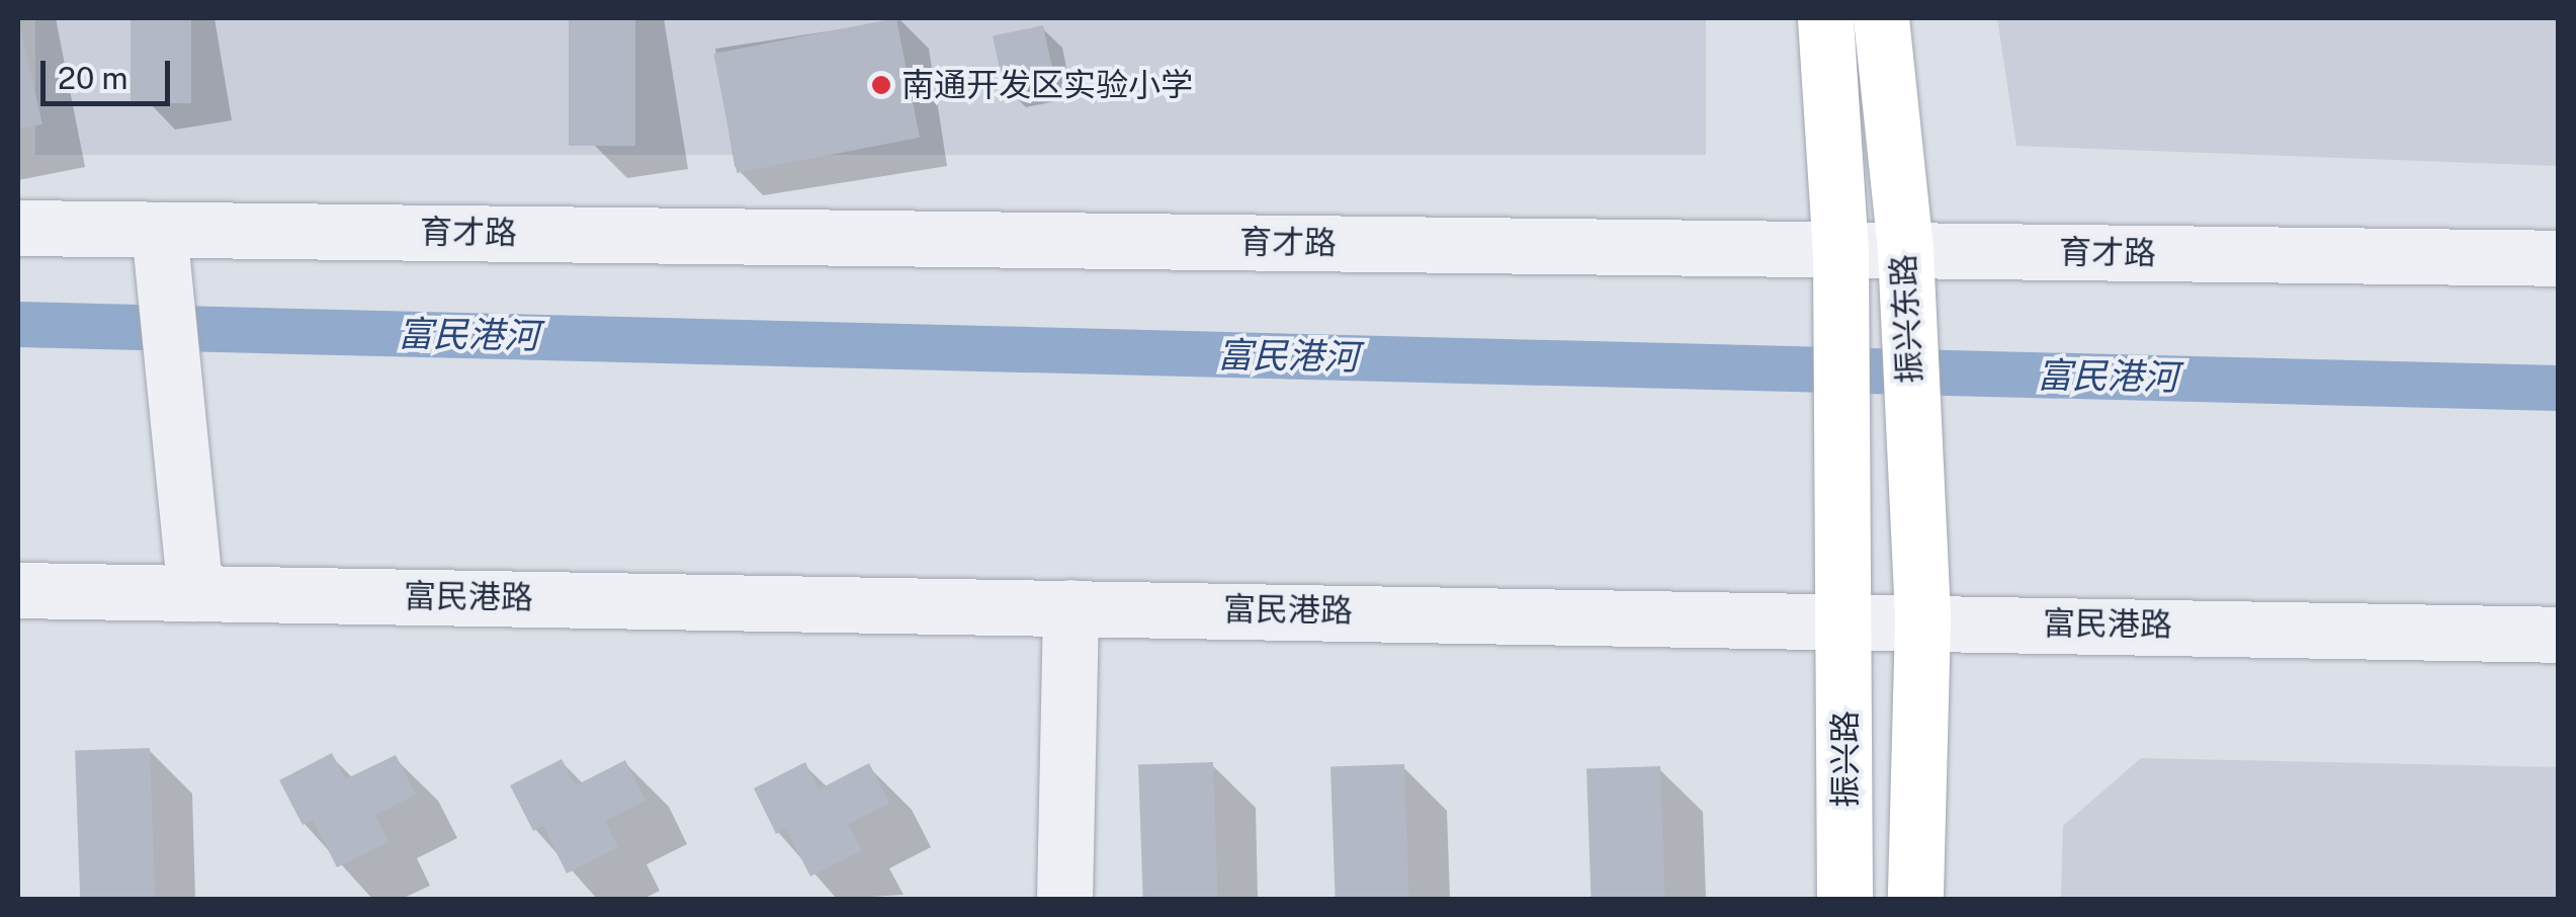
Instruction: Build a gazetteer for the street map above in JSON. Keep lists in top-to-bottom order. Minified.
{"streets":{"main road":["振兴东路","振兴路"],"street":["育才路","富民港路"]},"crossings":[["育才路","振兴东路"],["振兴东路","富民港路"],["振兴东路","振兴路"],["富民港路","振兴路"]],"water":["富民港河"],"places":["南通开发区实验小学"],"scale_bar":"20 m"}
